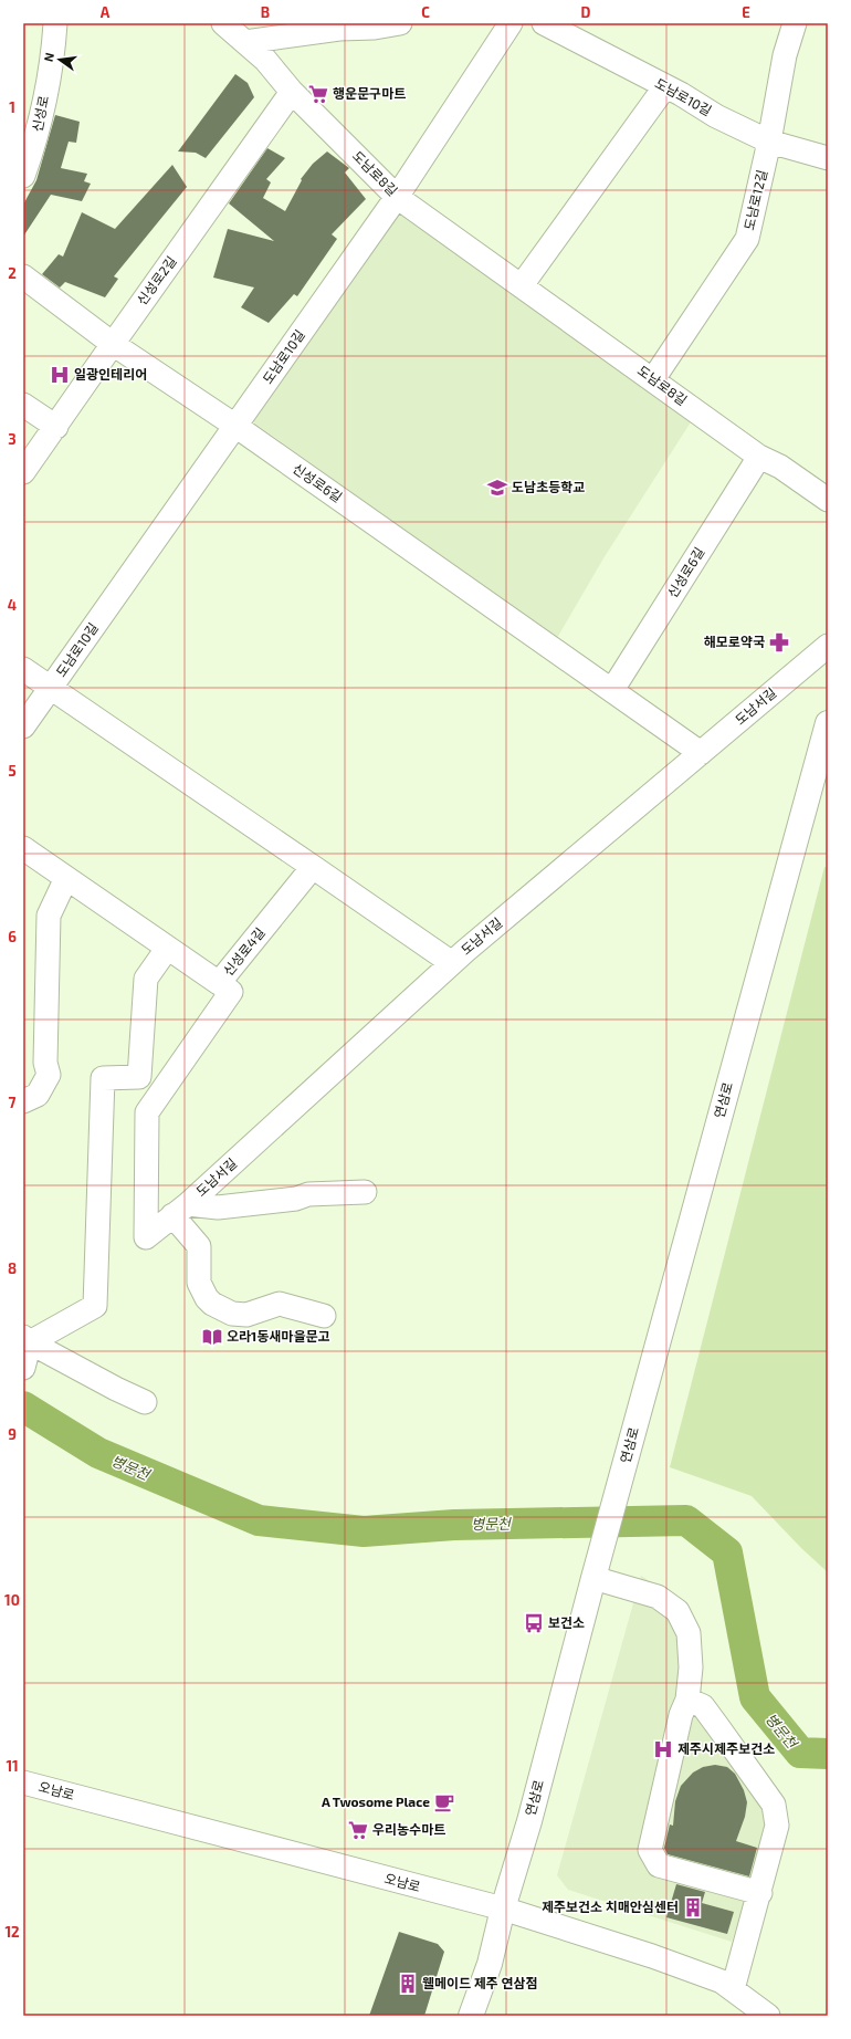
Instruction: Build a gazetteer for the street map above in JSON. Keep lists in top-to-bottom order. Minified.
{"streets":{"main road":["연삼로"],"street":["도남로10길","신성로","도남로8길","도남로12길","신성로2길","신성로6길","도남서길","신성로4길","오남로"]},"crossings":[["도남로10길","도남로8길"],["도남로10길","도남로12길"],["도남로10길","신성로6길"],["도남로10길","신성로4길"],["도남로8길","도남로12길"],["도남로8길","신성로2길"],["도남로8길","신성로6길"],["신성로2길","신성로6길"],["신성로6길","도남서길"],["도남서길","신성로4길"],["연삼로","오남로"]],"water":["병문천"],"places":{"supermarket":["행운문구마트","우리농수마트"],"hospital":["일광인테리어","제주시제주보건소"],"school or university":["도남초등학교"],"pharmacy":["해모로약국"],"library":["오라1동새마을문고"],"bus stop":["보건소"],"cafe":["A Twosome Place"],"building":["제주보건소 치매안심센터","웰메이드 제주 연삼점"]},"north":"left","grid":{"columns":["A","B","C","D","E"],"rows":["1","2","3","4","5","6","7","8","9","10","11","12"]}}
